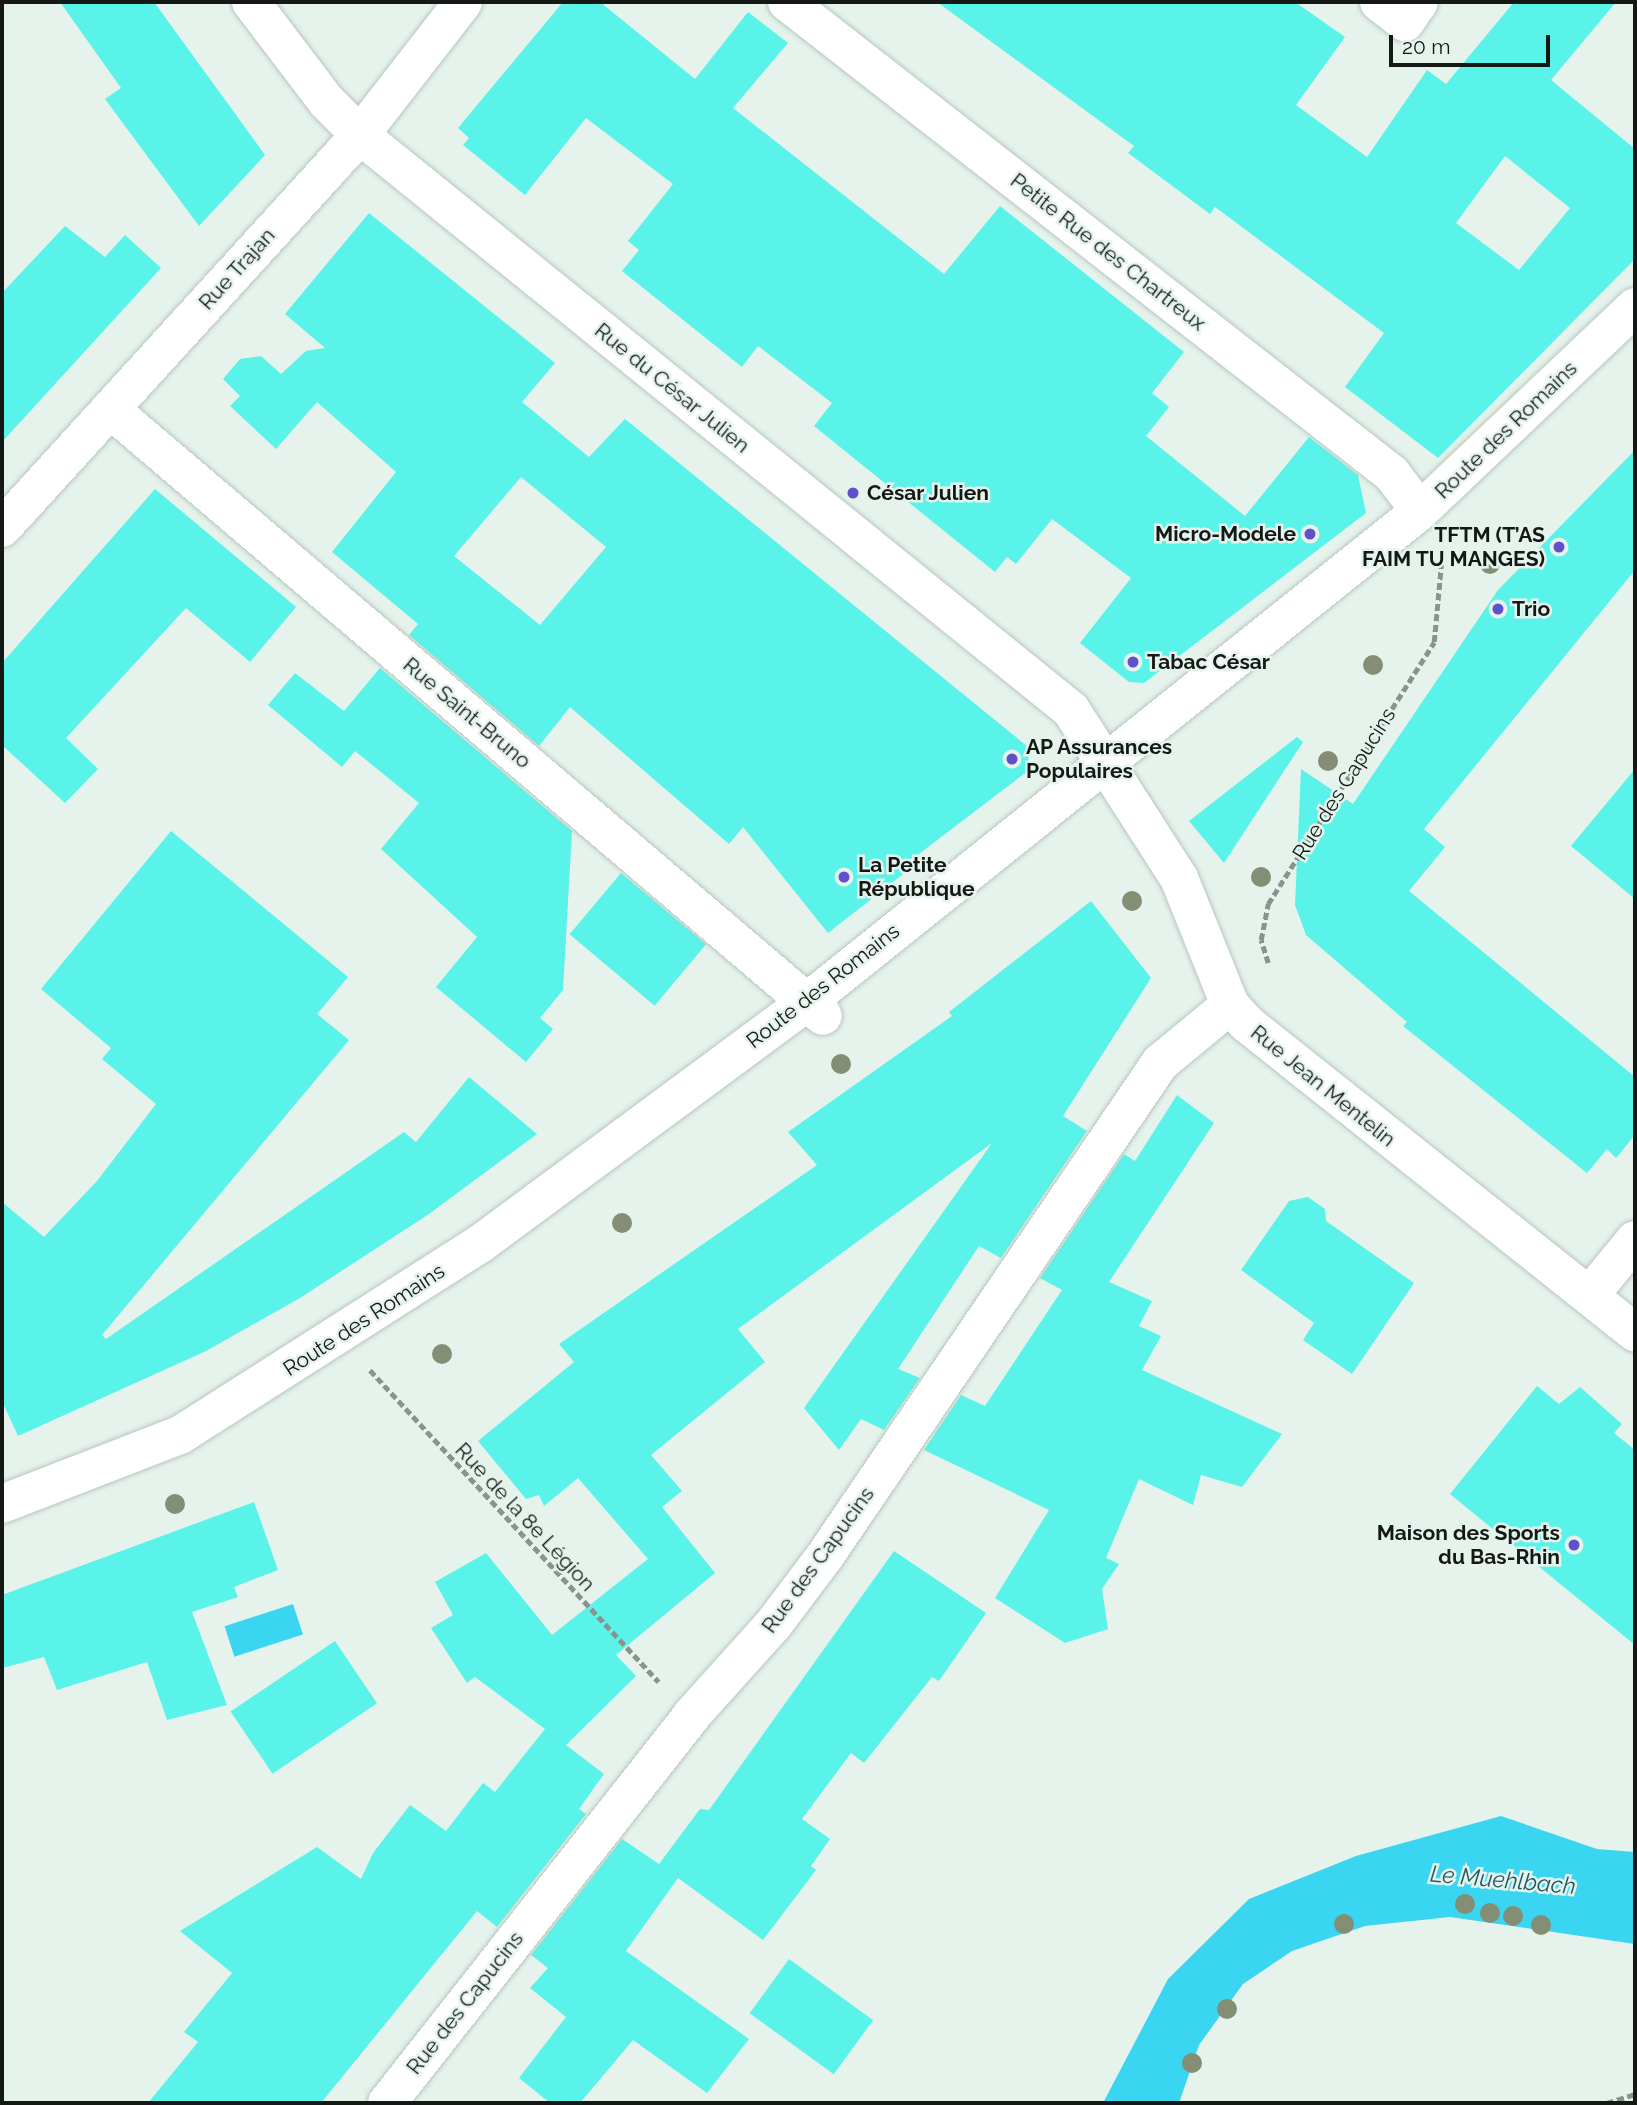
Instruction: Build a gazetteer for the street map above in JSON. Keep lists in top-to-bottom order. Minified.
{"streets":{"street":["Petite Rue des Chartreux","Rue Trajan","Rue du César Julien","Route des Romains","Rue Saint-Bruno","Rue des Capucins","Rue Jean Mentelin"],"path":["Rue de la 8e Légion"]},"crossings":[["Petite Rue des Chartreux","Route des Romains"],["Petite Rue des Chartreux","Rue des Capucins"],["Rue Trajan","Rue du César Julien"],["Rue Trajan","Rue Saint-Bruno"],["Rue du César Julien","Route des Romains"],["Rue du César Julien","Rue Jean Mentelin"],["Route des Romains","Rue Saint-Bruno"],["Route des Romains","Rue des Capucins"],["Route des Romains","Rue Jean Mentelin"],["Route des Romains","Rue de la 8e Légion"],["Rue des Capucins","Rue Jean Mentelin"],["Rue des Capucins","Rue de la 8e Légion"]],"water":["Le Muehlbach"],"places":["César Julien","Micro-Modele","TFTM (T’AS FAIM TU MANGES)","Trio","Tabac César","AP Assurances Populaires","La Petite République","Maison des Sports du Bas-Rhin"],"scale_bar":"20 m"}
